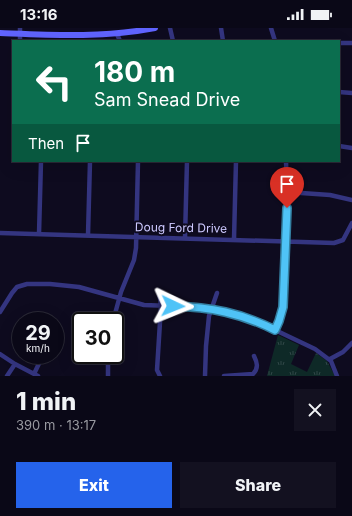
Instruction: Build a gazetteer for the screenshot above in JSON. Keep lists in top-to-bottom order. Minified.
{"streets":{"street":["Doug Ford Drive"]},"page":{"status":"13:16","turn":["180 m","Sam Snead Drive"],"then":"Then","speed":"29 km/h","limit":"30","heading":["1 min","390 m · 13:17"],"buttons":["Exit","Share"]}}
